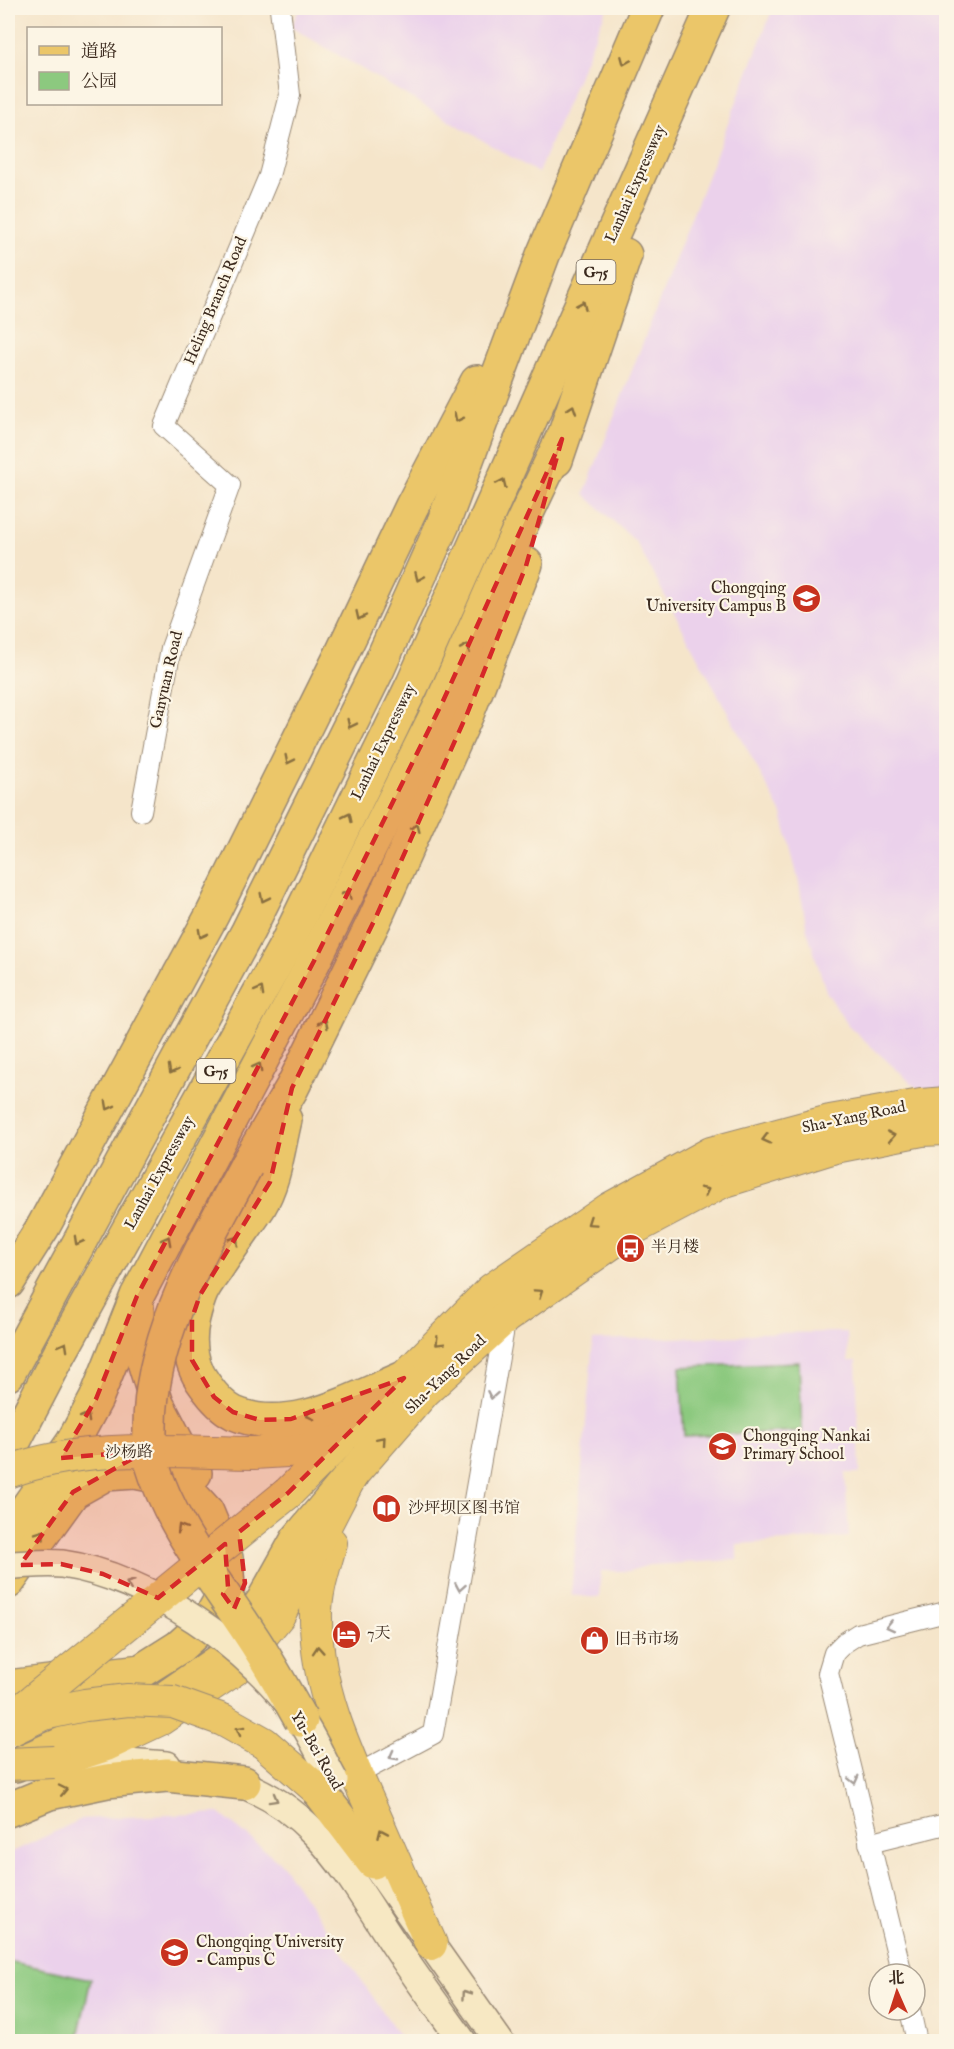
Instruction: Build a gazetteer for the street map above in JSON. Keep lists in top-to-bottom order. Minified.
{"streets":{"highway":["Lanhai Expressway","G75"],"main road":["Sha-Yang Road","沙杨路","Yu-Bei Road"],"street":["Heling Branch Road","Ganyuan Road"]},"crossings":[["Heling Branch Road","Ganyuan Road"],["Sha-Yang Road","沙杨路"]],"places":{"school or university":["Chongqing University Campus B","Chongqing Nankai Primary School","Chongqing University - Campus C"],"bus stop":["半月楼"],"library":["沙坪坝区图书馆"],"hotel":["7天"],"shop":["旧书市场"]},"legend":["道路","公园"],"north":"top"}
